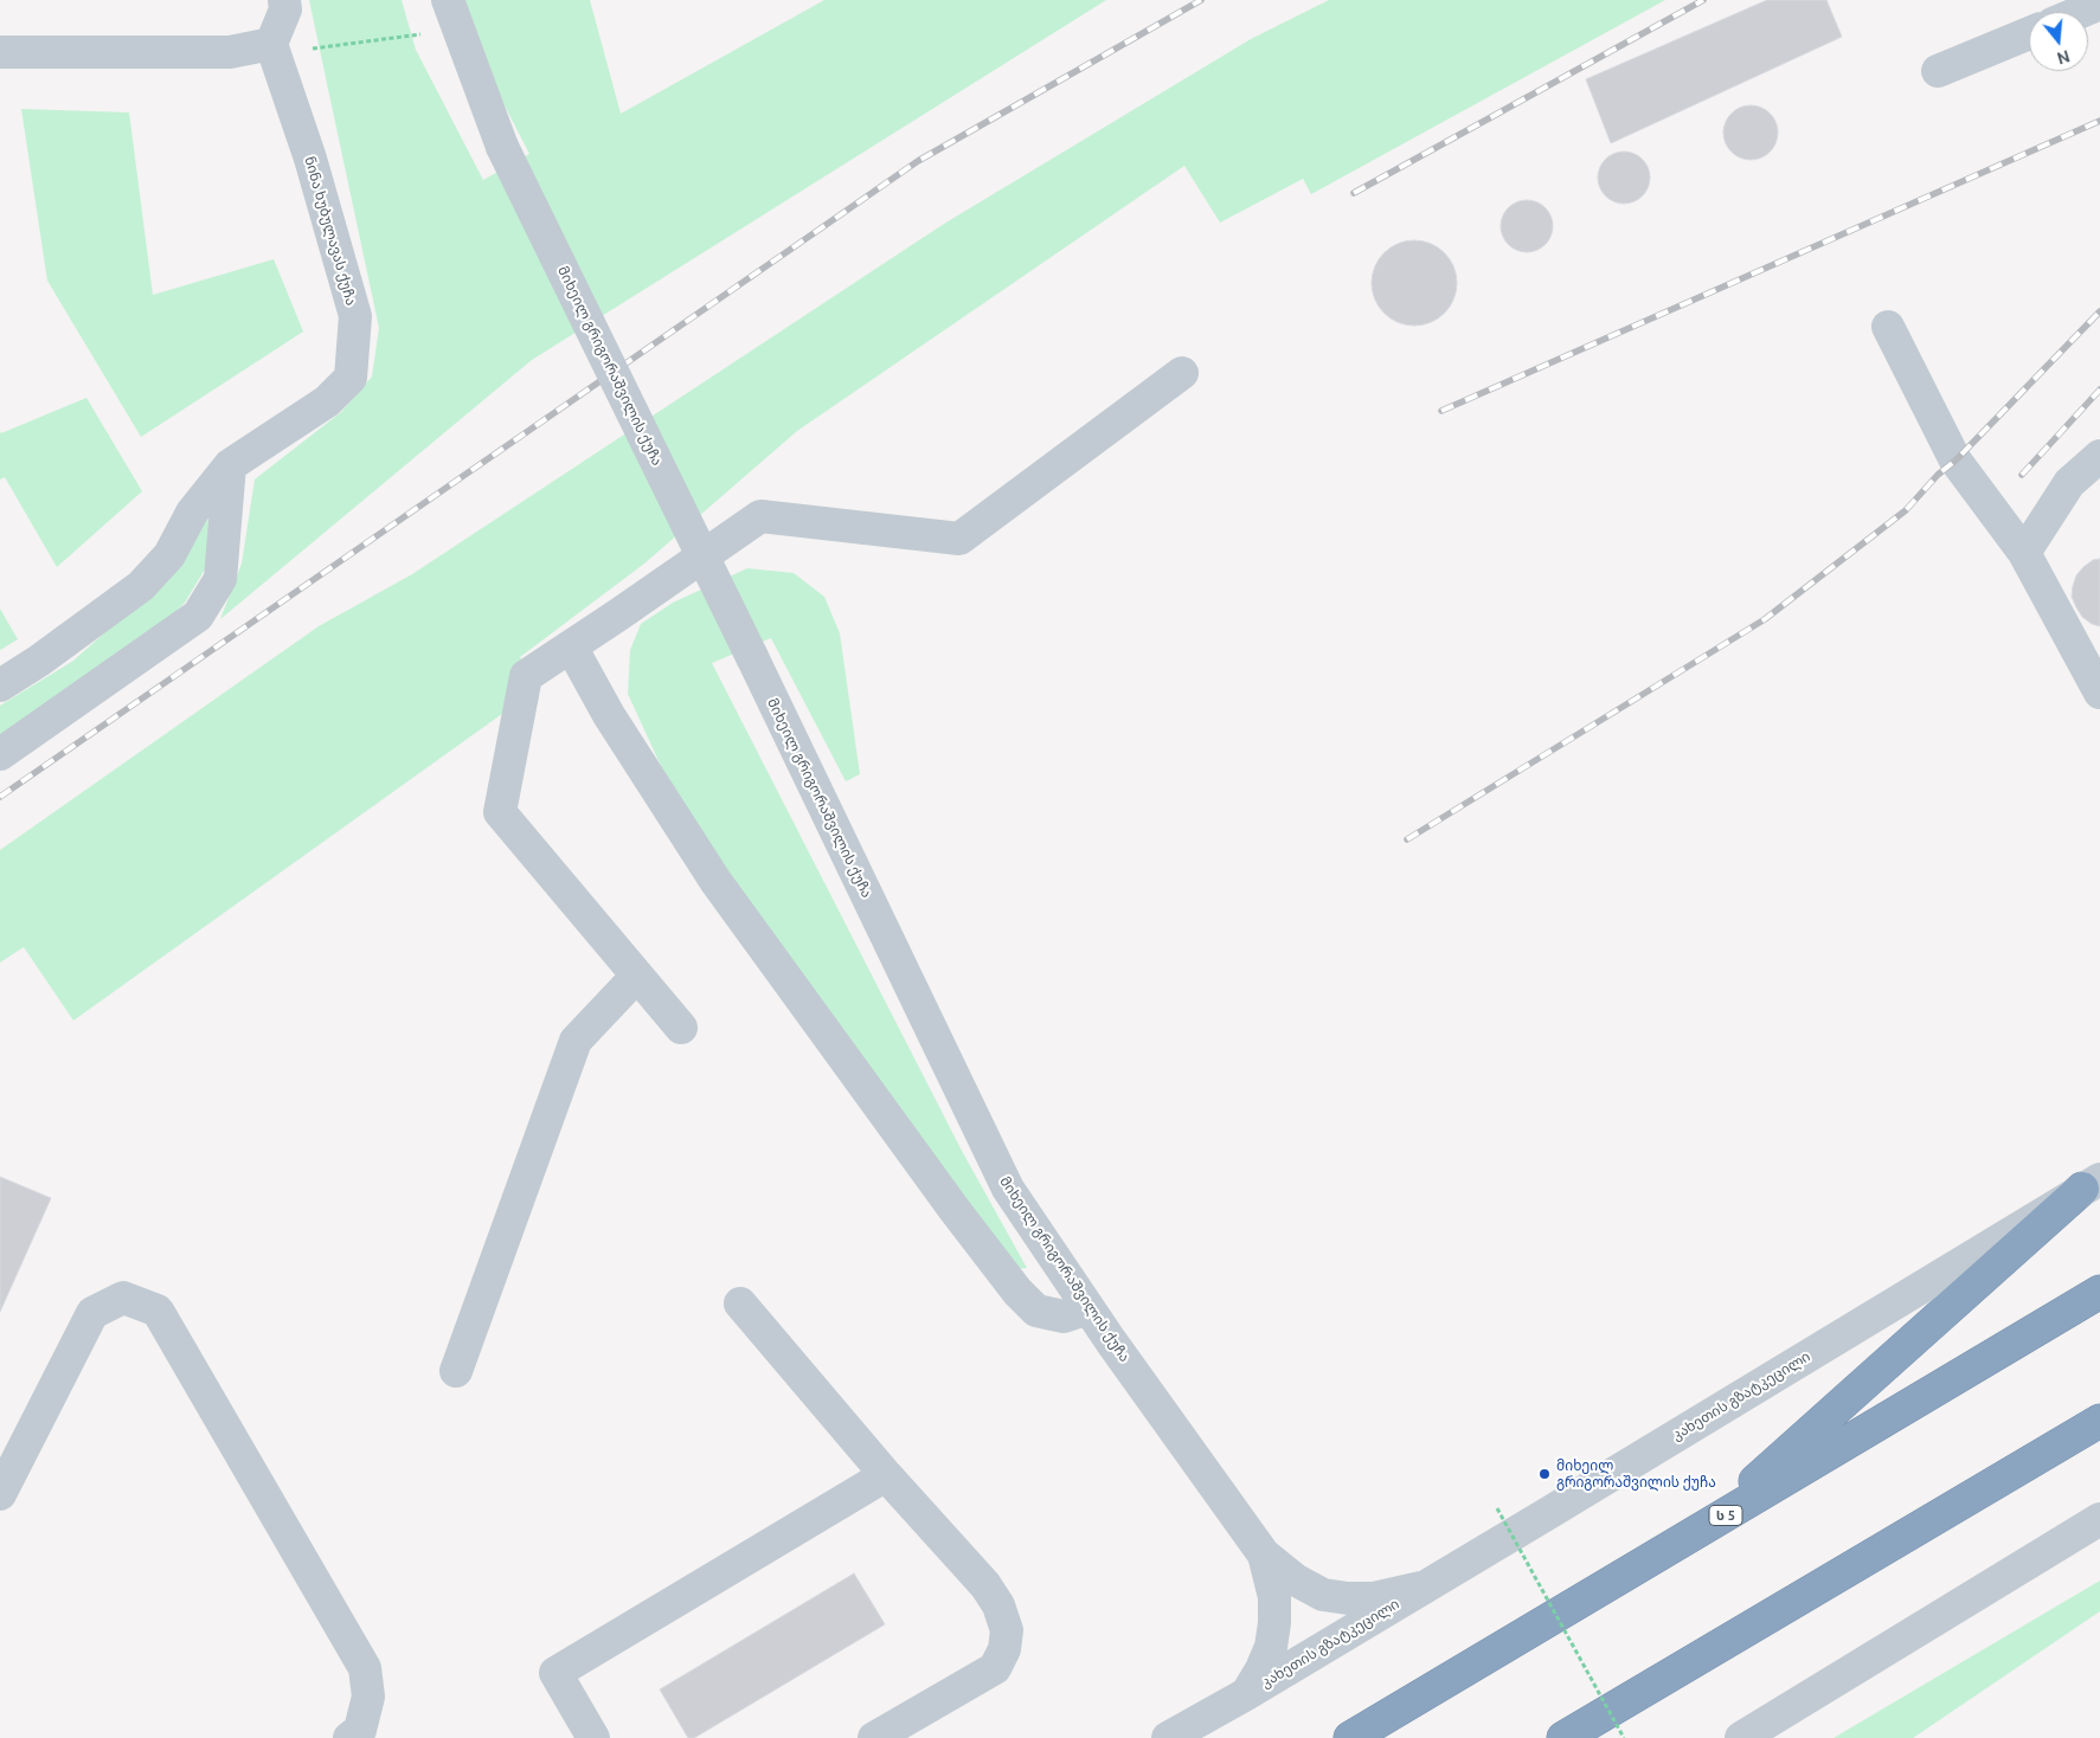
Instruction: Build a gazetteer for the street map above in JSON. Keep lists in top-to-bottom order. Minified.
{"streets":{"highway":["ს 5"],"street":["ნინა ხუბულავას ქუჩა","მიხეილ გრიგორაშვილის ქუჩა","კახეთის გზატკეცილი"]},"places":["მიხეილ გრიგორაშვილის ქუჩა"],"north":"bottom"}
